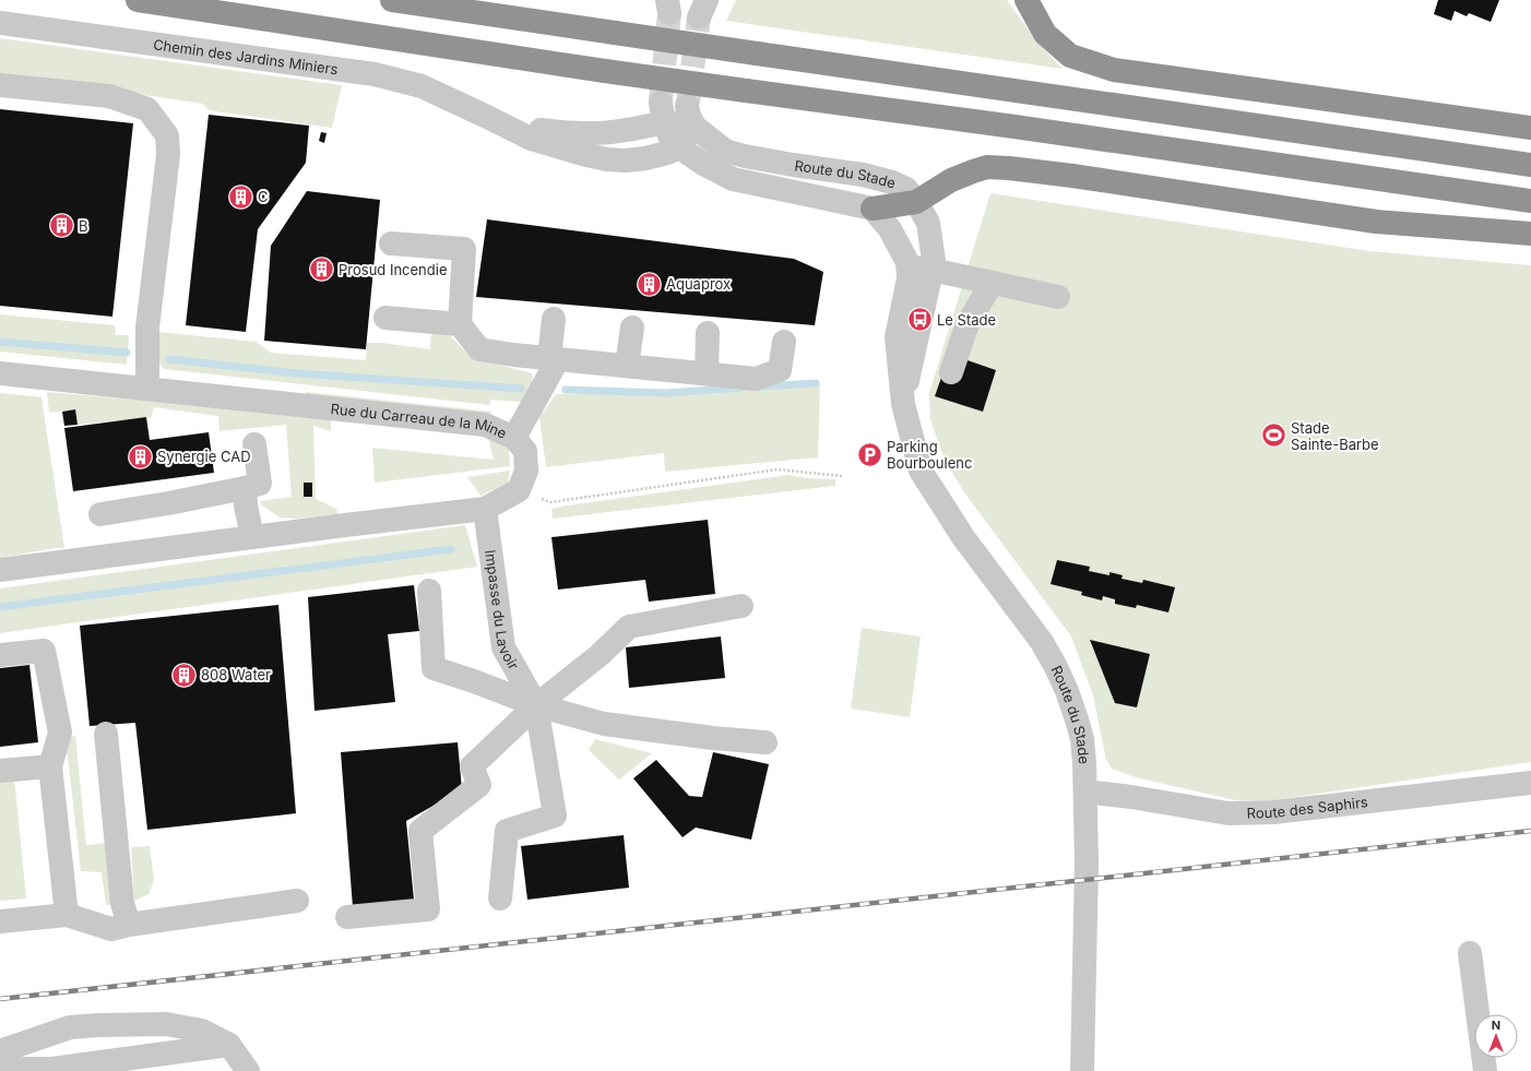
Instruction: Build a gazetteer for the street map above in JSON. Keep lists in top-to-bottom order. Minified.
{"streets":{"street":["Chemin des Jardins Miniers","Route du Stade","Rue du Carreau de la Mine","Impasse du Lavoir","Route des Saphirs"]},"crossings":[["Route du Stade","Route des Saphirs"]],"places":{"building":["C","B","Prosud Incendie","Aquaprox","Synergie CAD","808 Water"],"bus stop":["Le Stade"],"sports":["Stade Sainte-Barbe"],"parking":["Parking Bourboulenc"]},"north":"top"}
